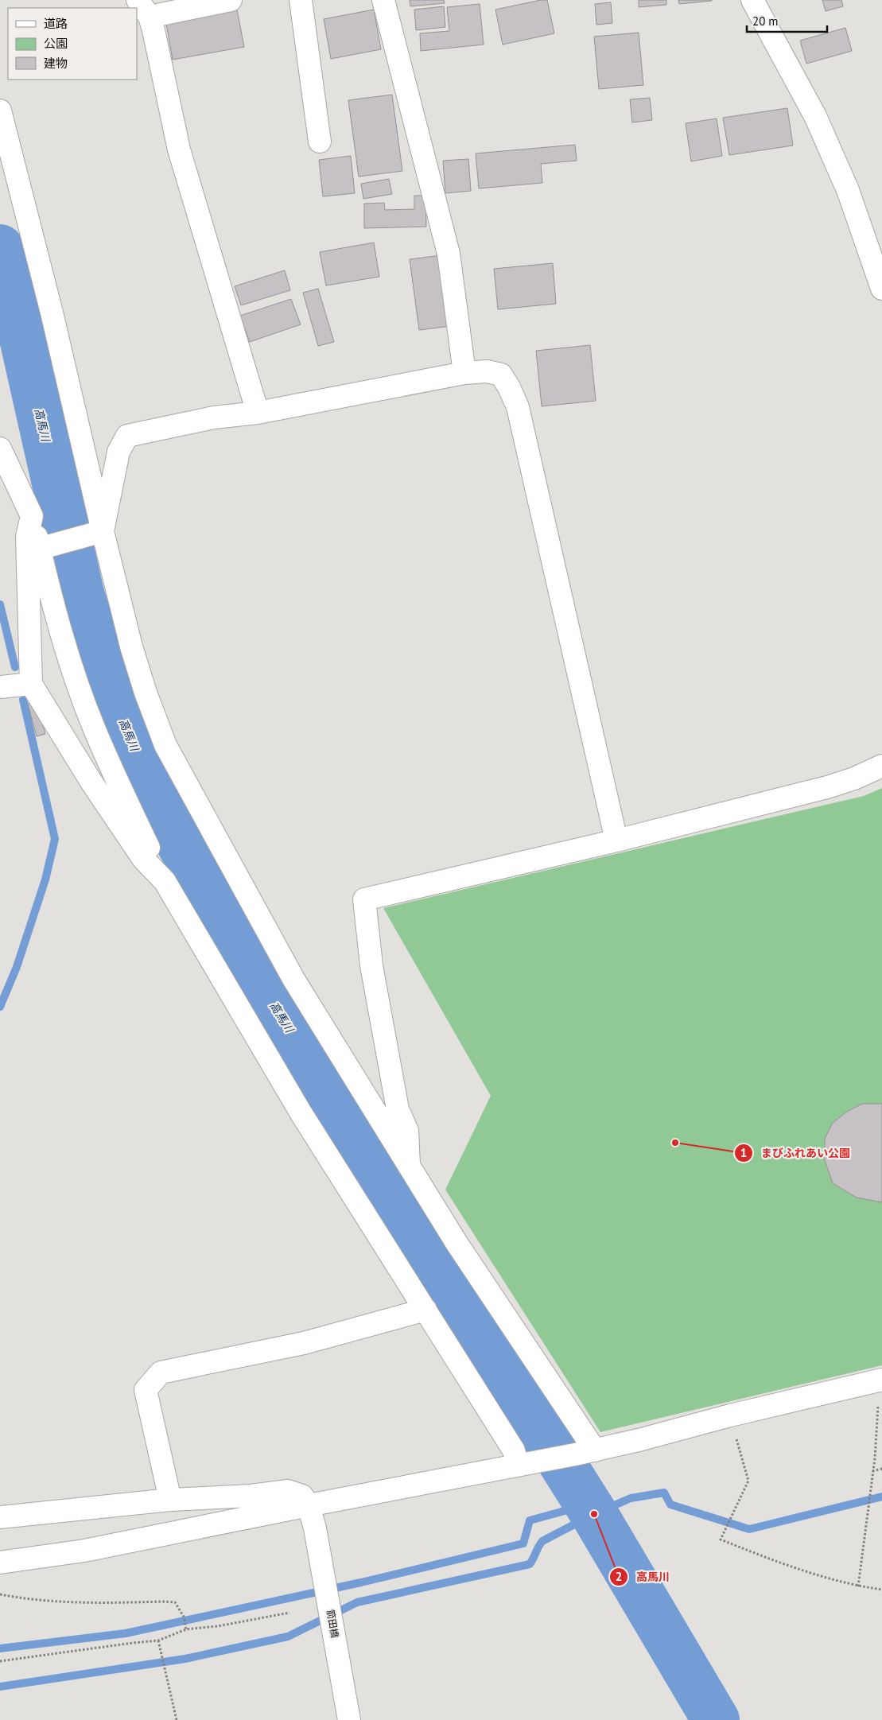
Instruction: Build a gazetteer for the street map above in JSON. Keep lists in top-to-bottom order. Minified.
{"streets":{"street":["箭田橋"]},"water":["高馬川"],"places":["まびふれあい公園","高馬川"],"legend":["道路","公園","建物"],"scale_bar":"20 m"}
